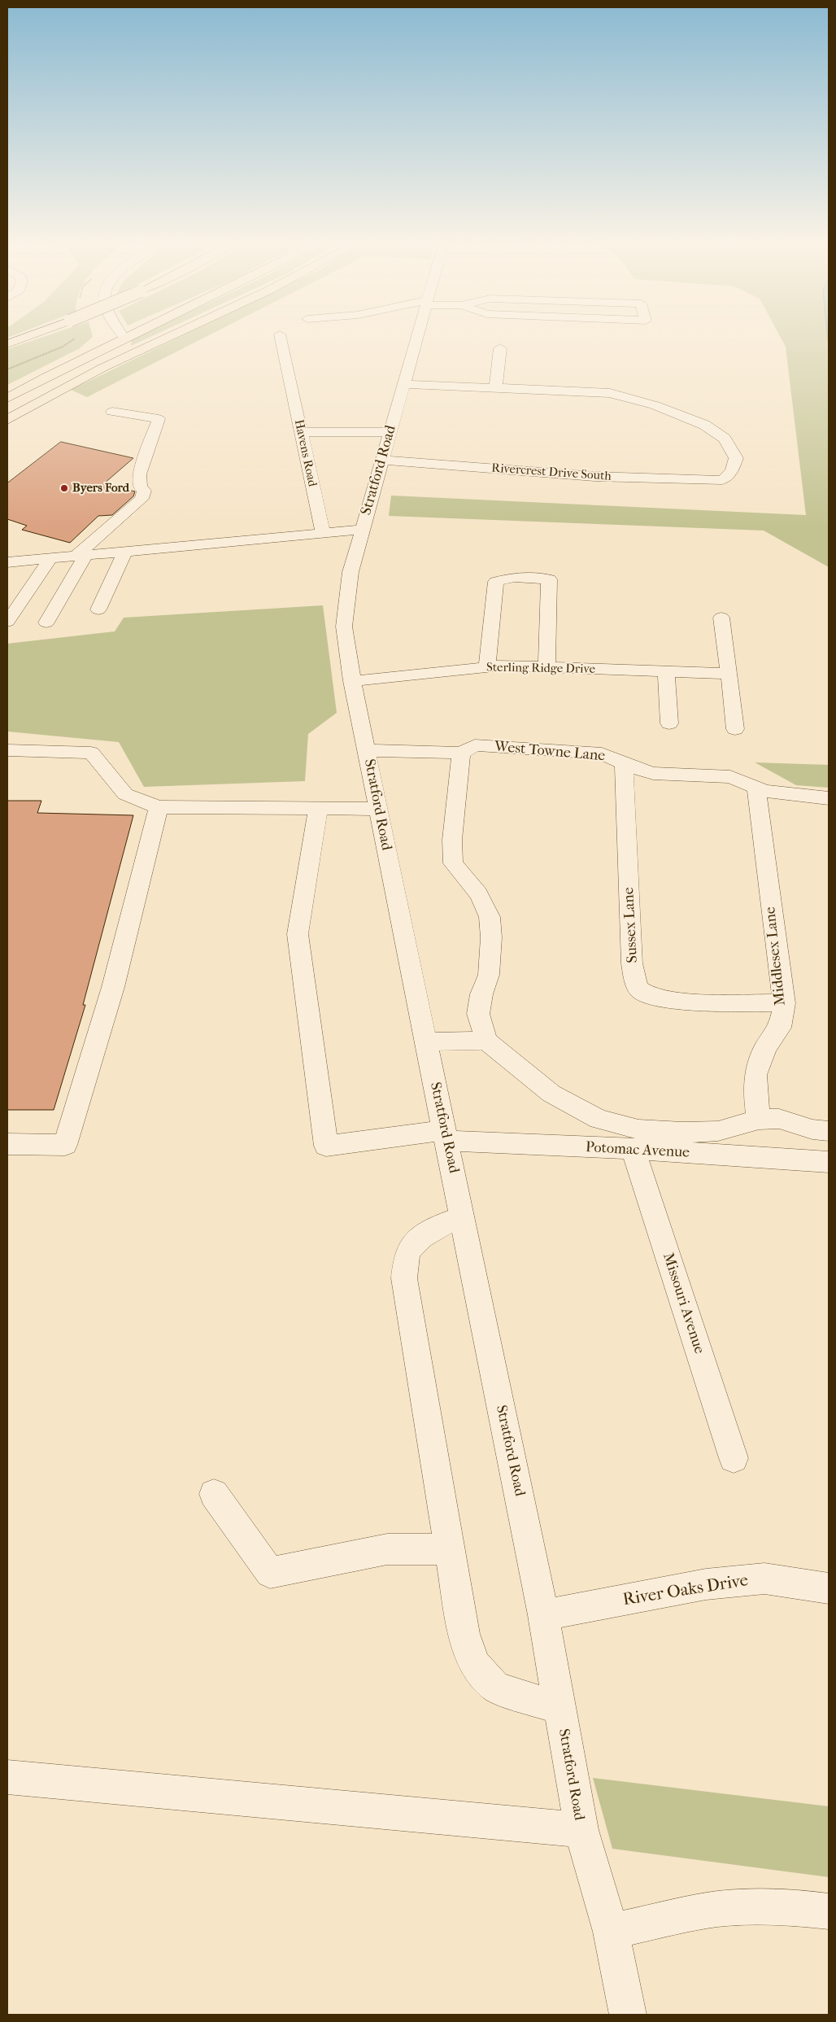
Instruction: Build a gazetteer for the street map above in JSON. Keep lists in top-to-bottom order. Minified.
{"streets":{"street":["Havens Road","Stratford Road","Rivercrest Drive South","Sterling Ridge Drive","West Towne Lane","Sussex Lane","Middlesex Lane","Potomac Avenue","Missouri Avenue","River Oaks Drive"]},"crossings":[["Stratford Road","Rivercrest Drive South"],["Stratford Road","Sterling Ridge Drive"],["Stratford Road","West Towne Lane"],["Stratford Road","Potomac Avenue"],["Stratford Road","River Oaks Drive"],["West Towne Lane","Sussex Lane"],["West Towne Lane","Middlesex Lane"],["Sussex Lane","Middlesex Lane"],["Potomac Avenue","Missouri Avenue"]],"places":["Byers Ford"]}
